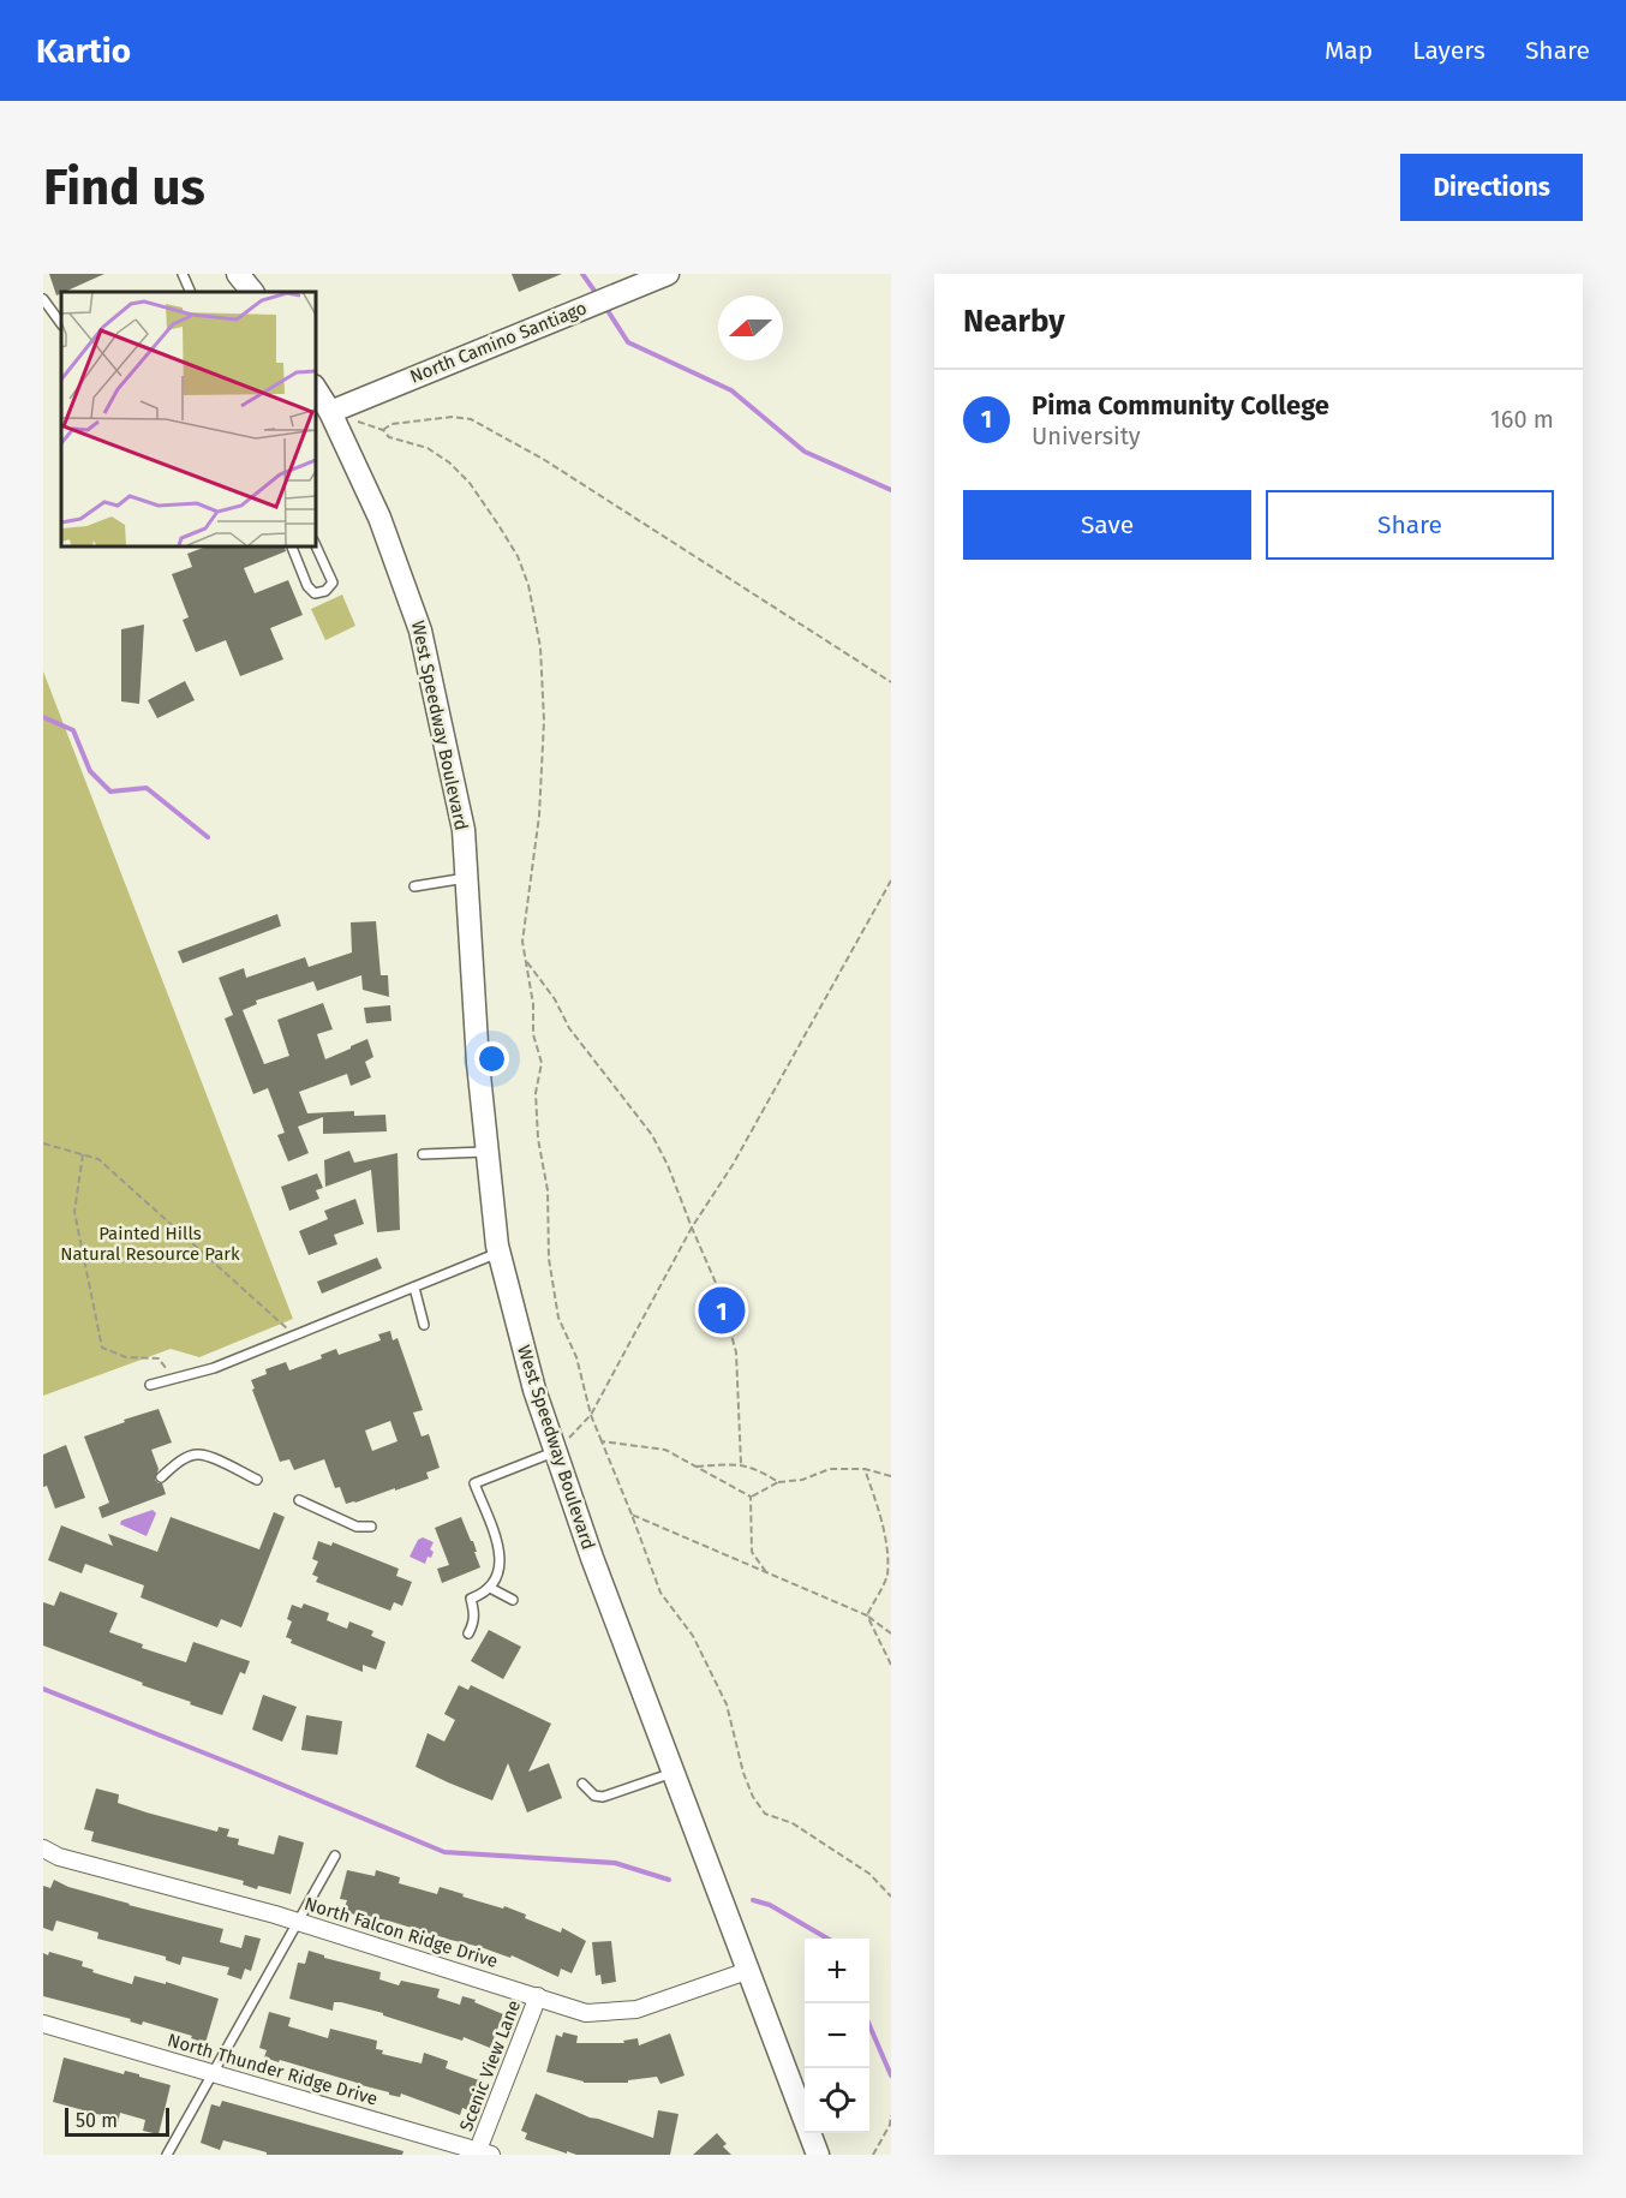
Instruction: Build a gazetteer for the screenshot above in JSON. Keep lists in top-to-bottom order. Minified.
{"streets":{"main road":["North Camino Santiago","West Speedway Boulevard"],"street":["North Falcon Ridge Drive","Scenic View Lane","North Thunder Ridge Drive"]},"crossings":[["North Camino Santiago","West Speedway Boulevard"],["West Speedway Boulevard","North Falcon Ridge Drive"],["North Falcon Ridge Drive","Scenic View Lane"],["Scenic View Lane","North Thunder Ridge Drive"]],"parks":["Painted Hills Natural Resource Park"],"scale_bar":"50 m","north":"left","page":{"header":"Kartio","nav":["Map","Layers","Share"],"buttons":["Directions",["Save","Share"]],"title":"Find us","heading":"Nearby","list":[{"mark":"1","name":"Pima Community College","note":"University","value":"160 m"}],"pins":"1","map_buttons":["+","−"],"scale":"50 m"}}
